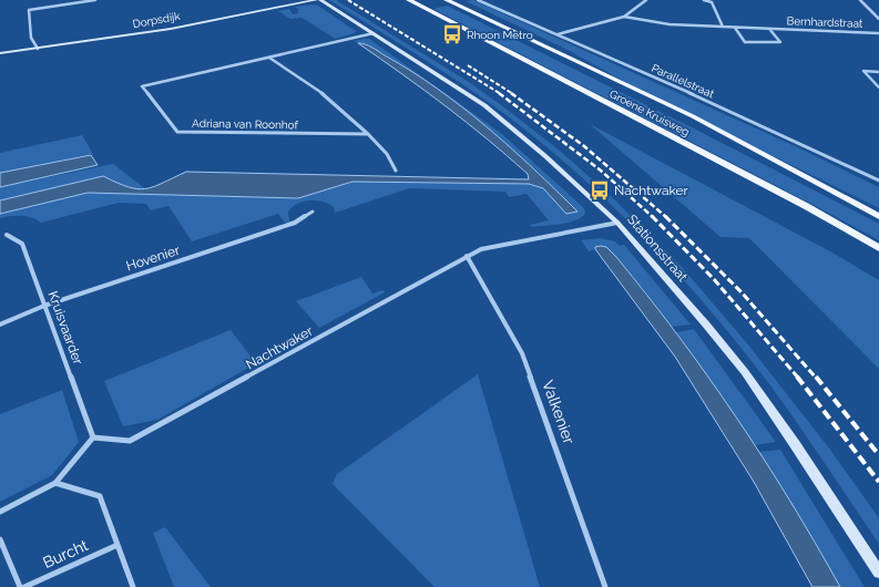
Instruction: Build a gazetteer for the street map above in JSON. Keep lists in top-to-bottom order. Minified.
{"streets":{"main road":["Groene Kruisweg"],"street":["Dorpsdijk","Bernhardstraat","Parallelstraat","Adriana van Roonhof","Stationsstraat","Hovenier","Kruisvaarder","Nachtwaker","Valkenier","Burcht"]},"crossings":[["Adriana van Roonhof","Stationsstraat"],["Stationsstraat","Nachtwaker"],["Hovenier","Kruisvaarder"],["Kruisvaarder","Nachtwaker"],["Nachtwaker","Valkenier"]],"places":{"bus stop":["Rhoon Metro","Nachtwaker"]}}
